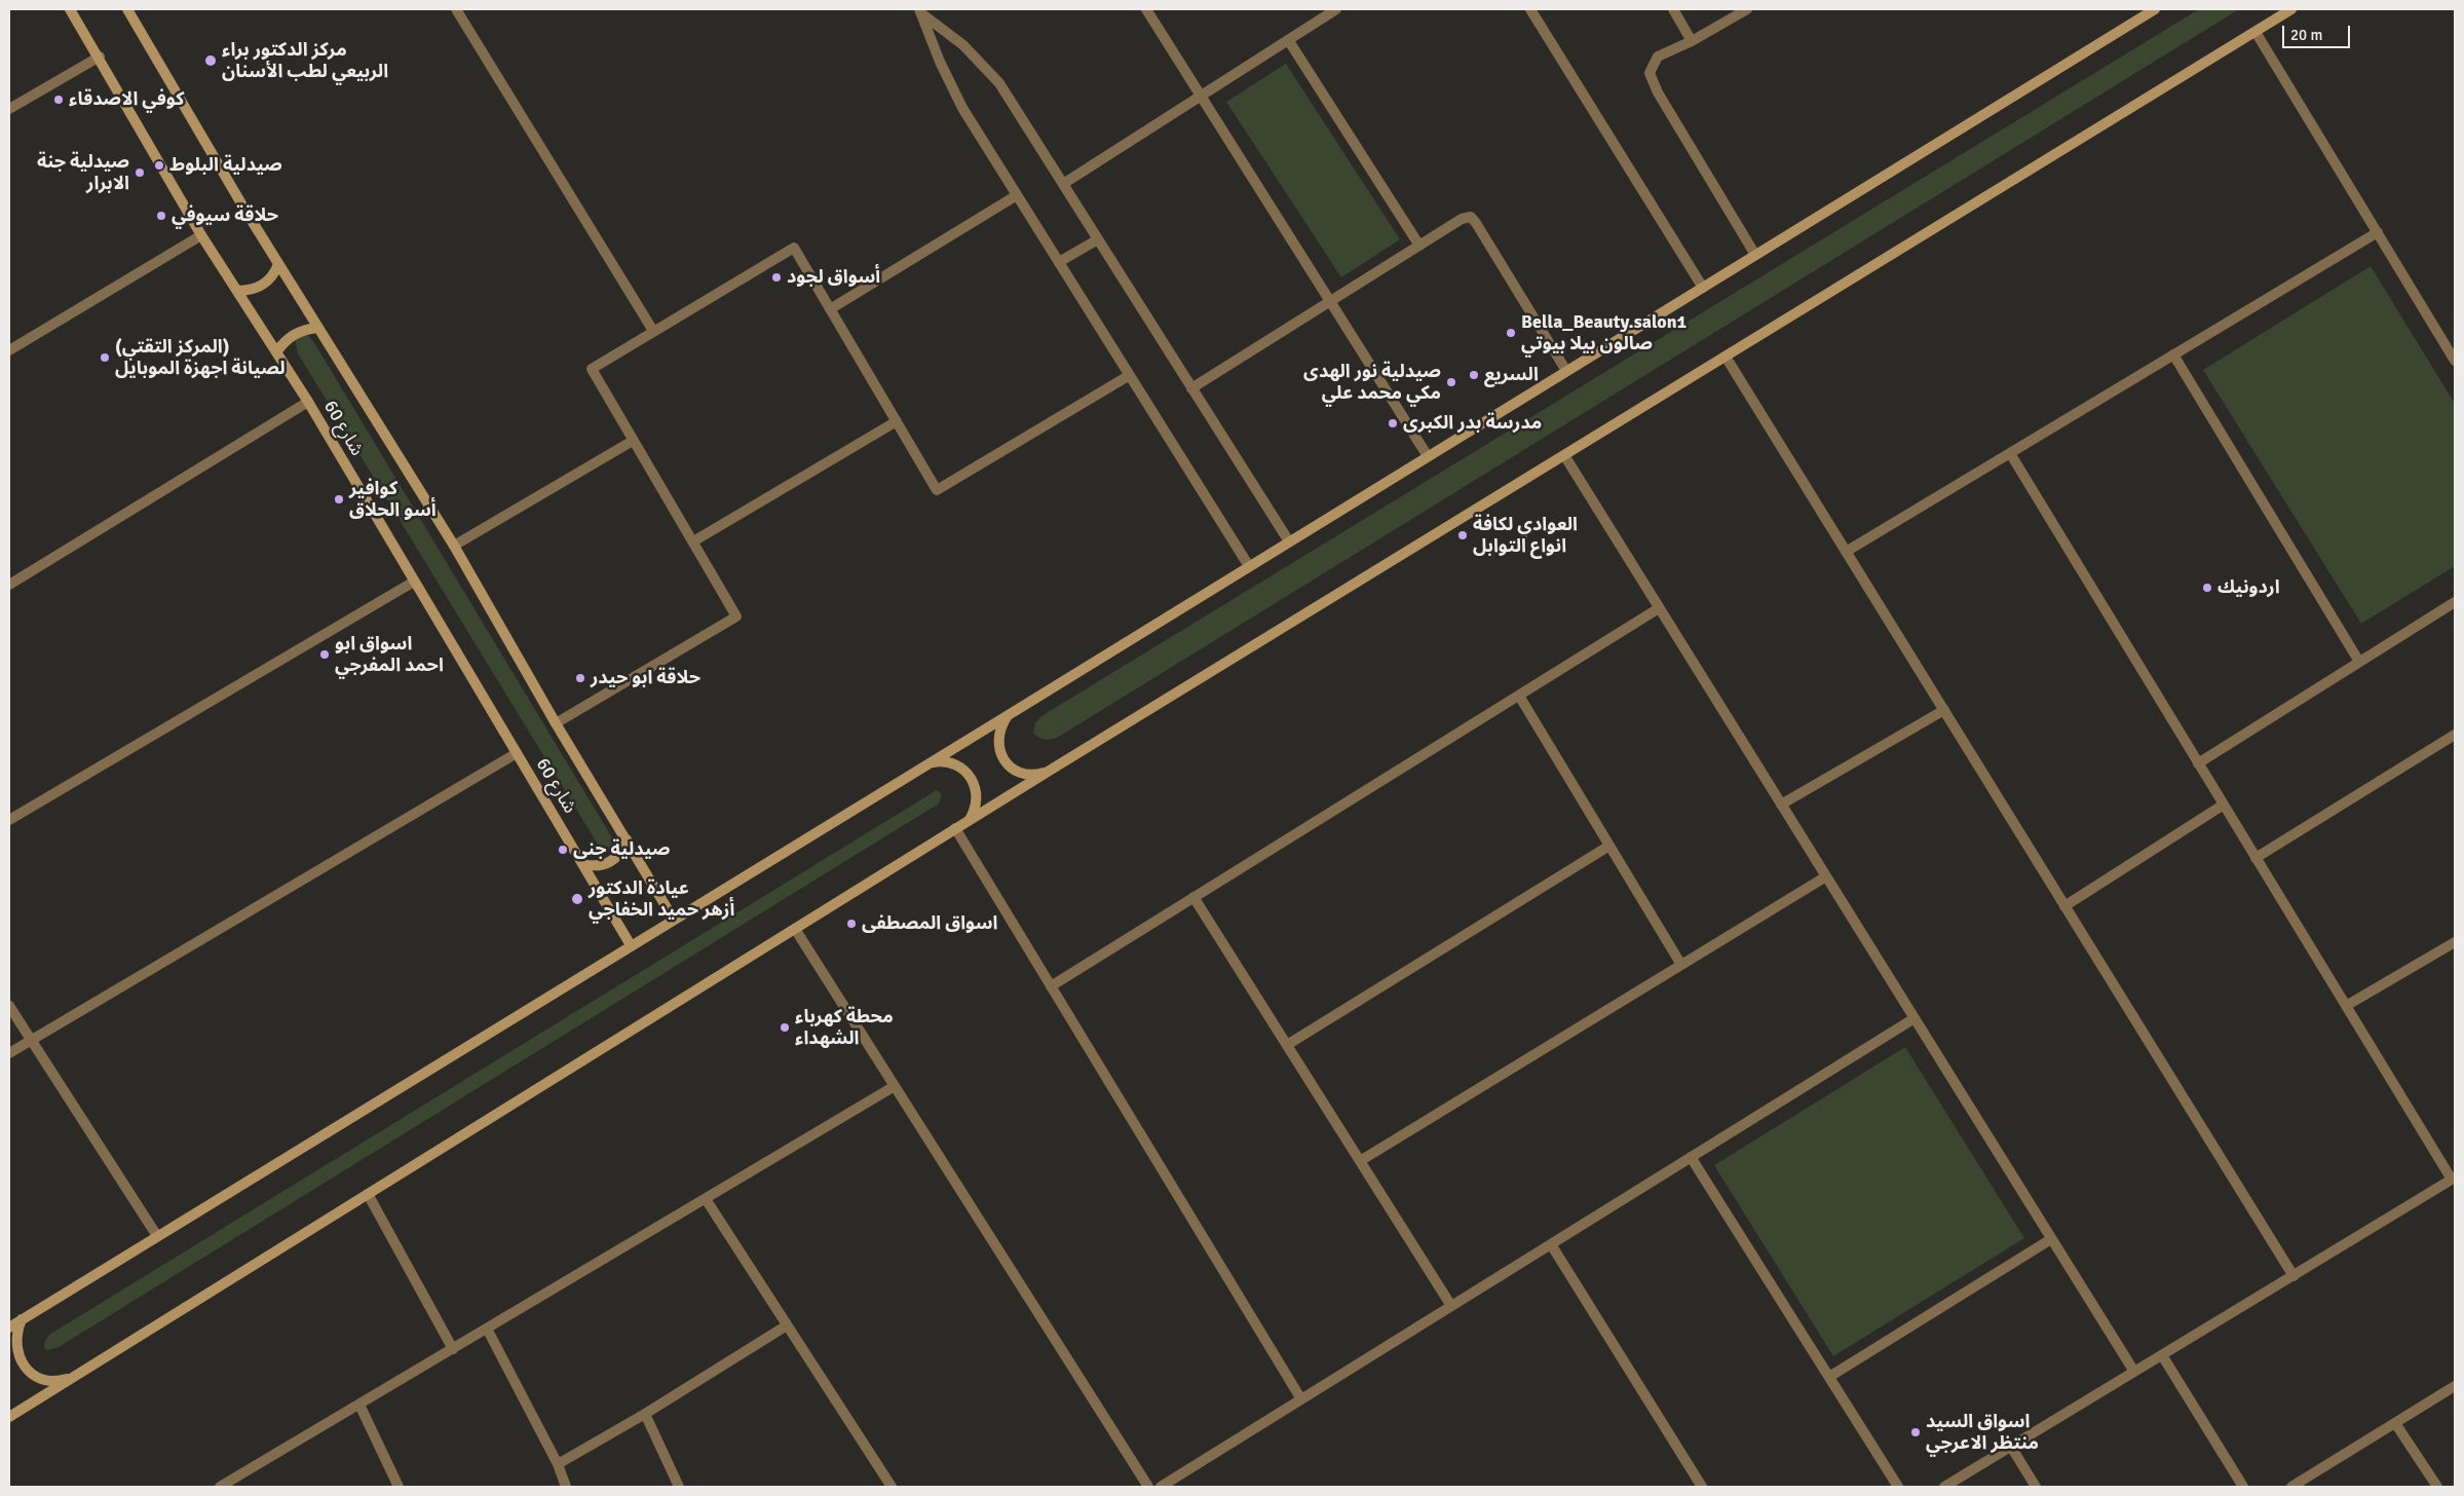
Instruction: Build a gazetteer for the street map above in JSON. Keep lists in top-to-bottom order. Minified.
{"streets":{"main road":["شارع 60"]},"places":["مركز الدكتور براء الربيعي لطب الأسنان","كوفي الاصدقاء","صيدلية البلوط","صيدلية جنة الابرار","حلاقة سيوفي","أسواق لجود","Bella_Beauty.salon1 صالون بيلا بيوتي","(المركز التقتي) لصيانة اجهزة الموبايل","السريع","صيدلية نور الهدى مكي محمد علي","مدرسة بدر الكبرى","كوافير أسو الحلاق","العوادي لكافة انواع التوابل","اردونيك","اسواق ابو احمد المفرجي","حلاقة ابو حيدر","صيدلية جنى","عيادة الدكتور أزهر حميد الخفاجي","اسواق المصطفى","محطة كهرباء الشهداء","اسواق السيد منتظر الاعرجي"],"scale_bar":"20 m"}
